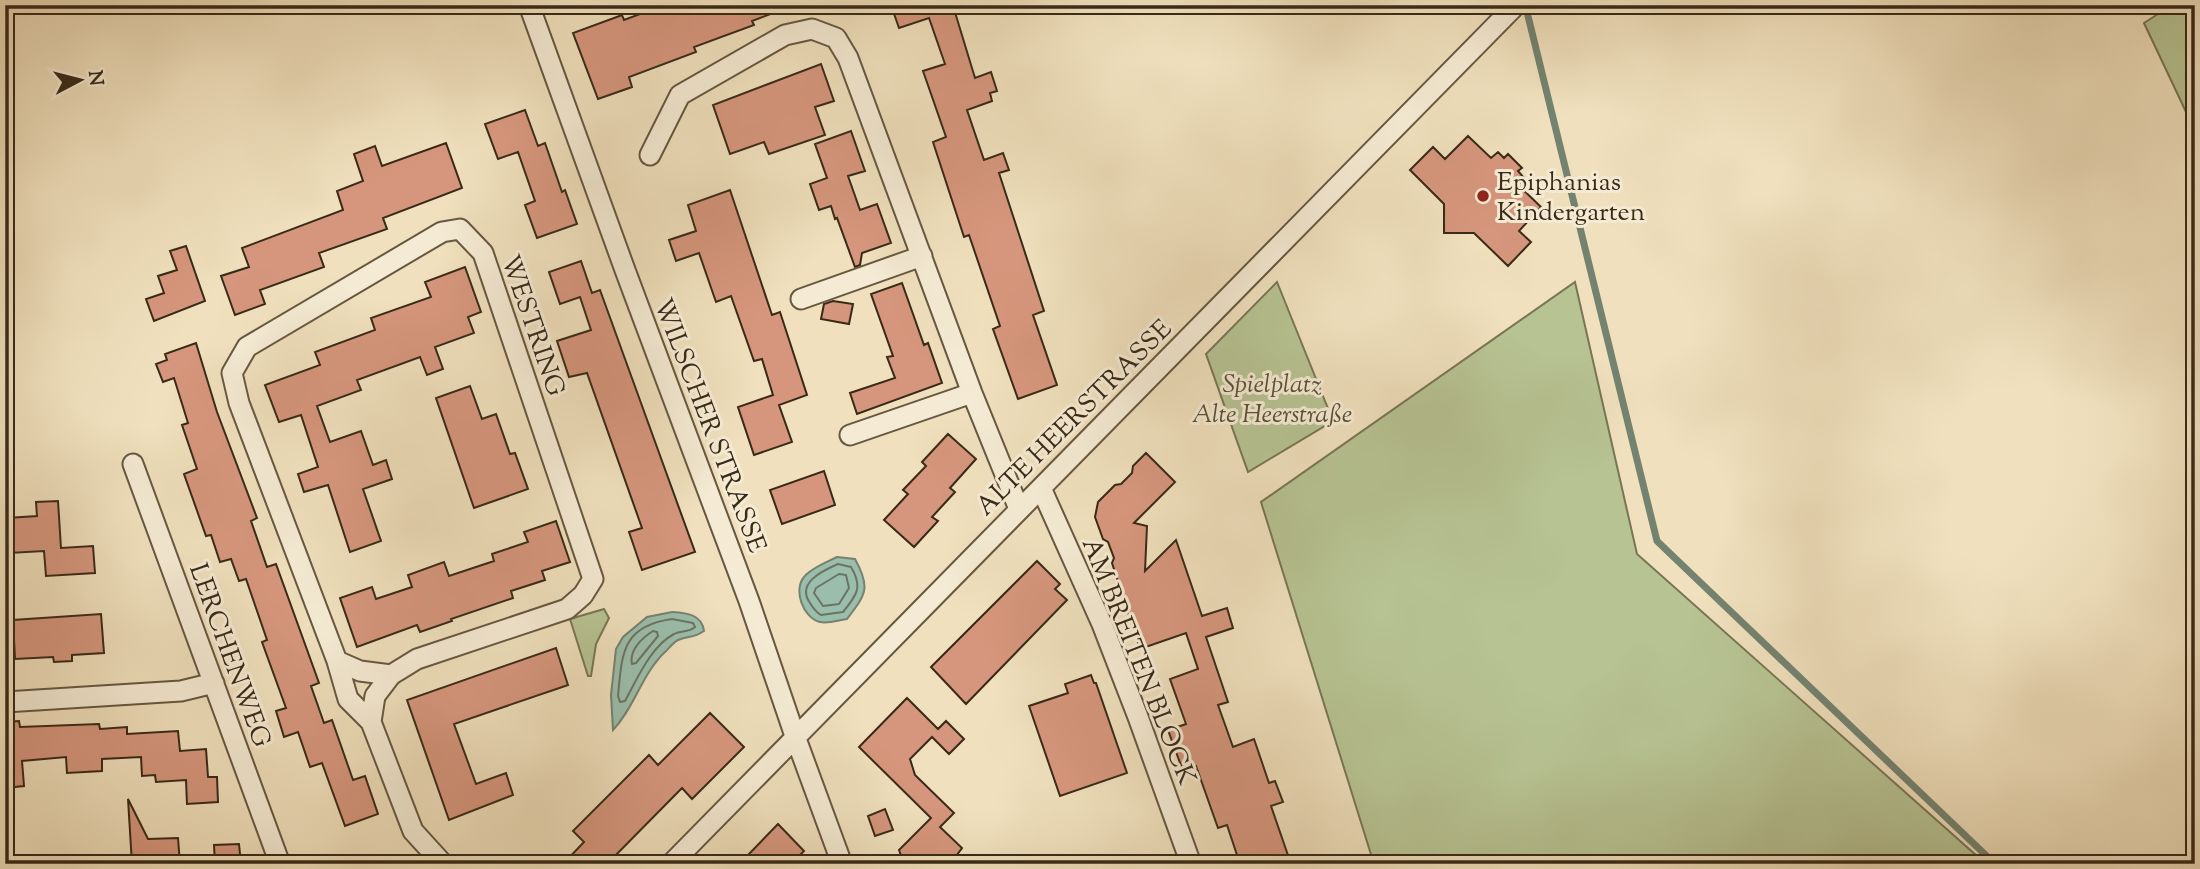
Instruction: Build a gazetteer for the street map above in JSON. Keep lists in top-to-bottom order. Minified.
{"streets":{"street":["WESTRING","ALTE HEERSTRASSE","WILSCHER STRASSE","LERCHENWEG","AM BREITEN BLOCK"]},"crossings":[["ALTE HEERSTRASSE","WILSCHER STRASSE"],["ALTE HEERSTRASSE","AM BREITEN BLOCK"]],"parks":["Spielplatz Alte Heerstraße"],"places":["Epiphanias Kindergarten"],"north":"right"}
